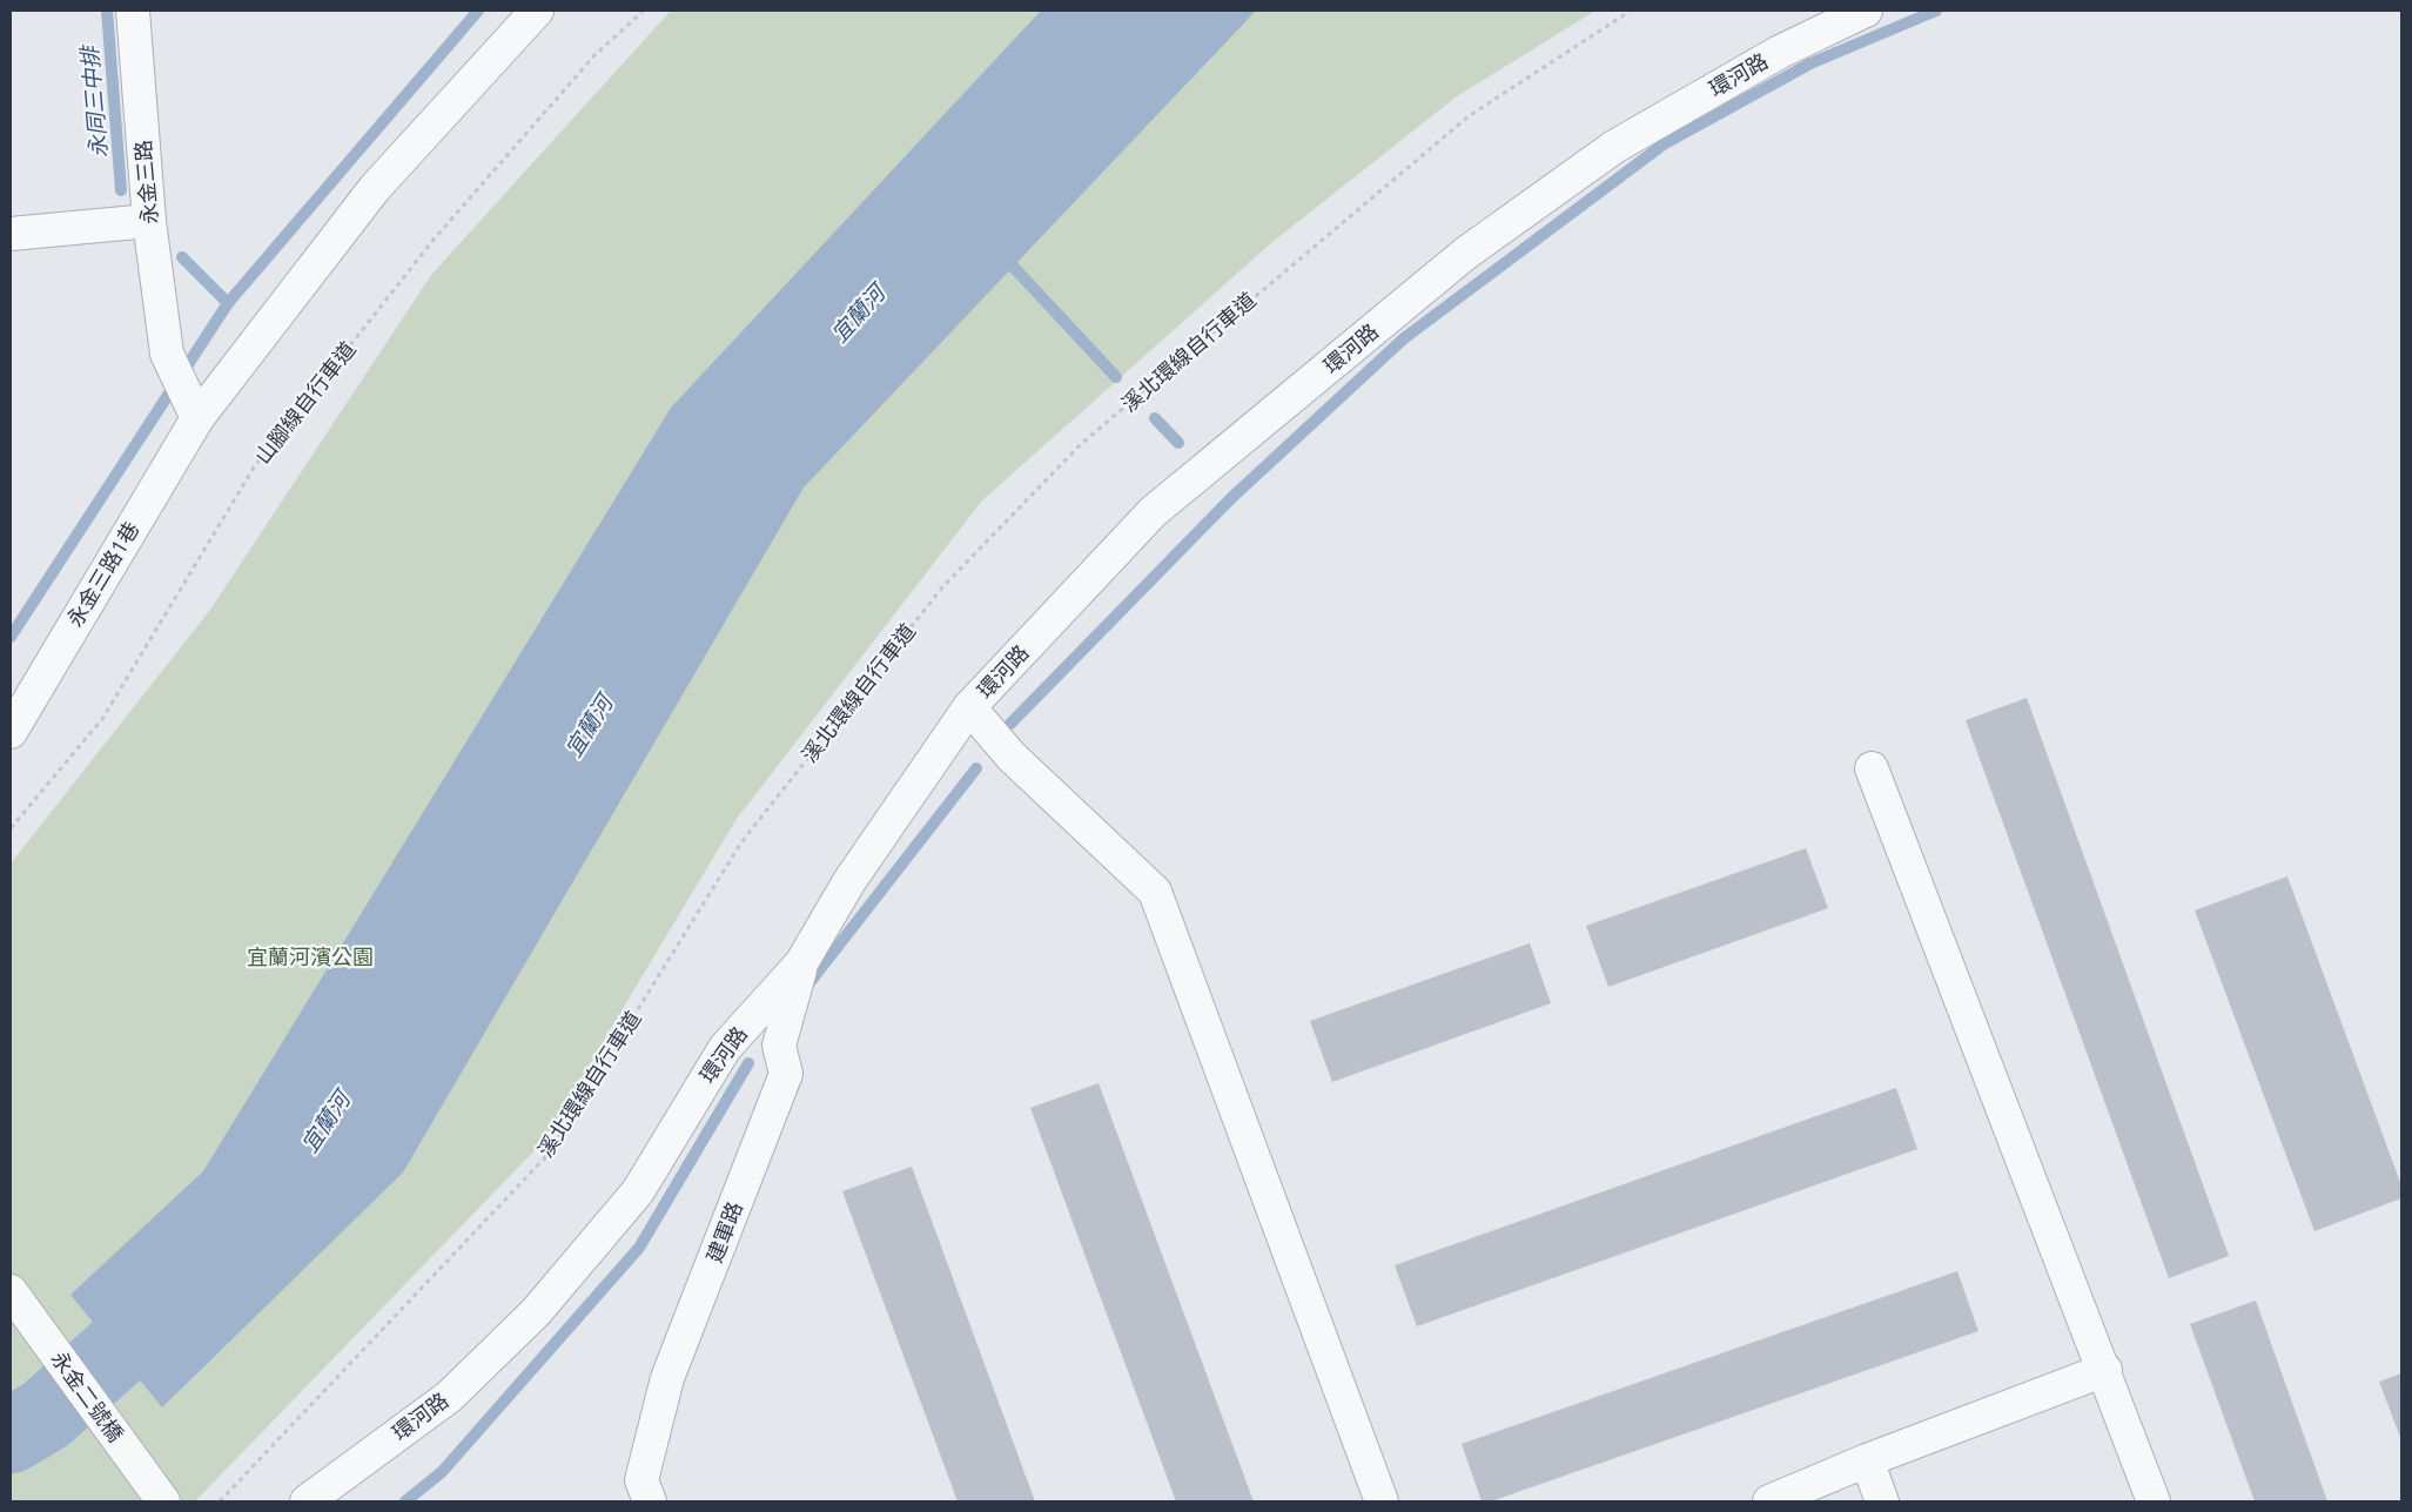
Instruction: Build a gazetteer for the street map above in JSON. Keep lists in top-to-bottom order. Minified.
{"streets":{"street":["環河路","永金三路","永金三路1巷","建軍路","永金二號橋"],"path":["溪北環線自行車道","山腳線自行車道"]},"crossings":[["環河路","建軍路"],["永金三路","永金三路1巷"]],"water":["永同三中排","宜蘭河"],"parks":["宜蘭河濱公園"]}
